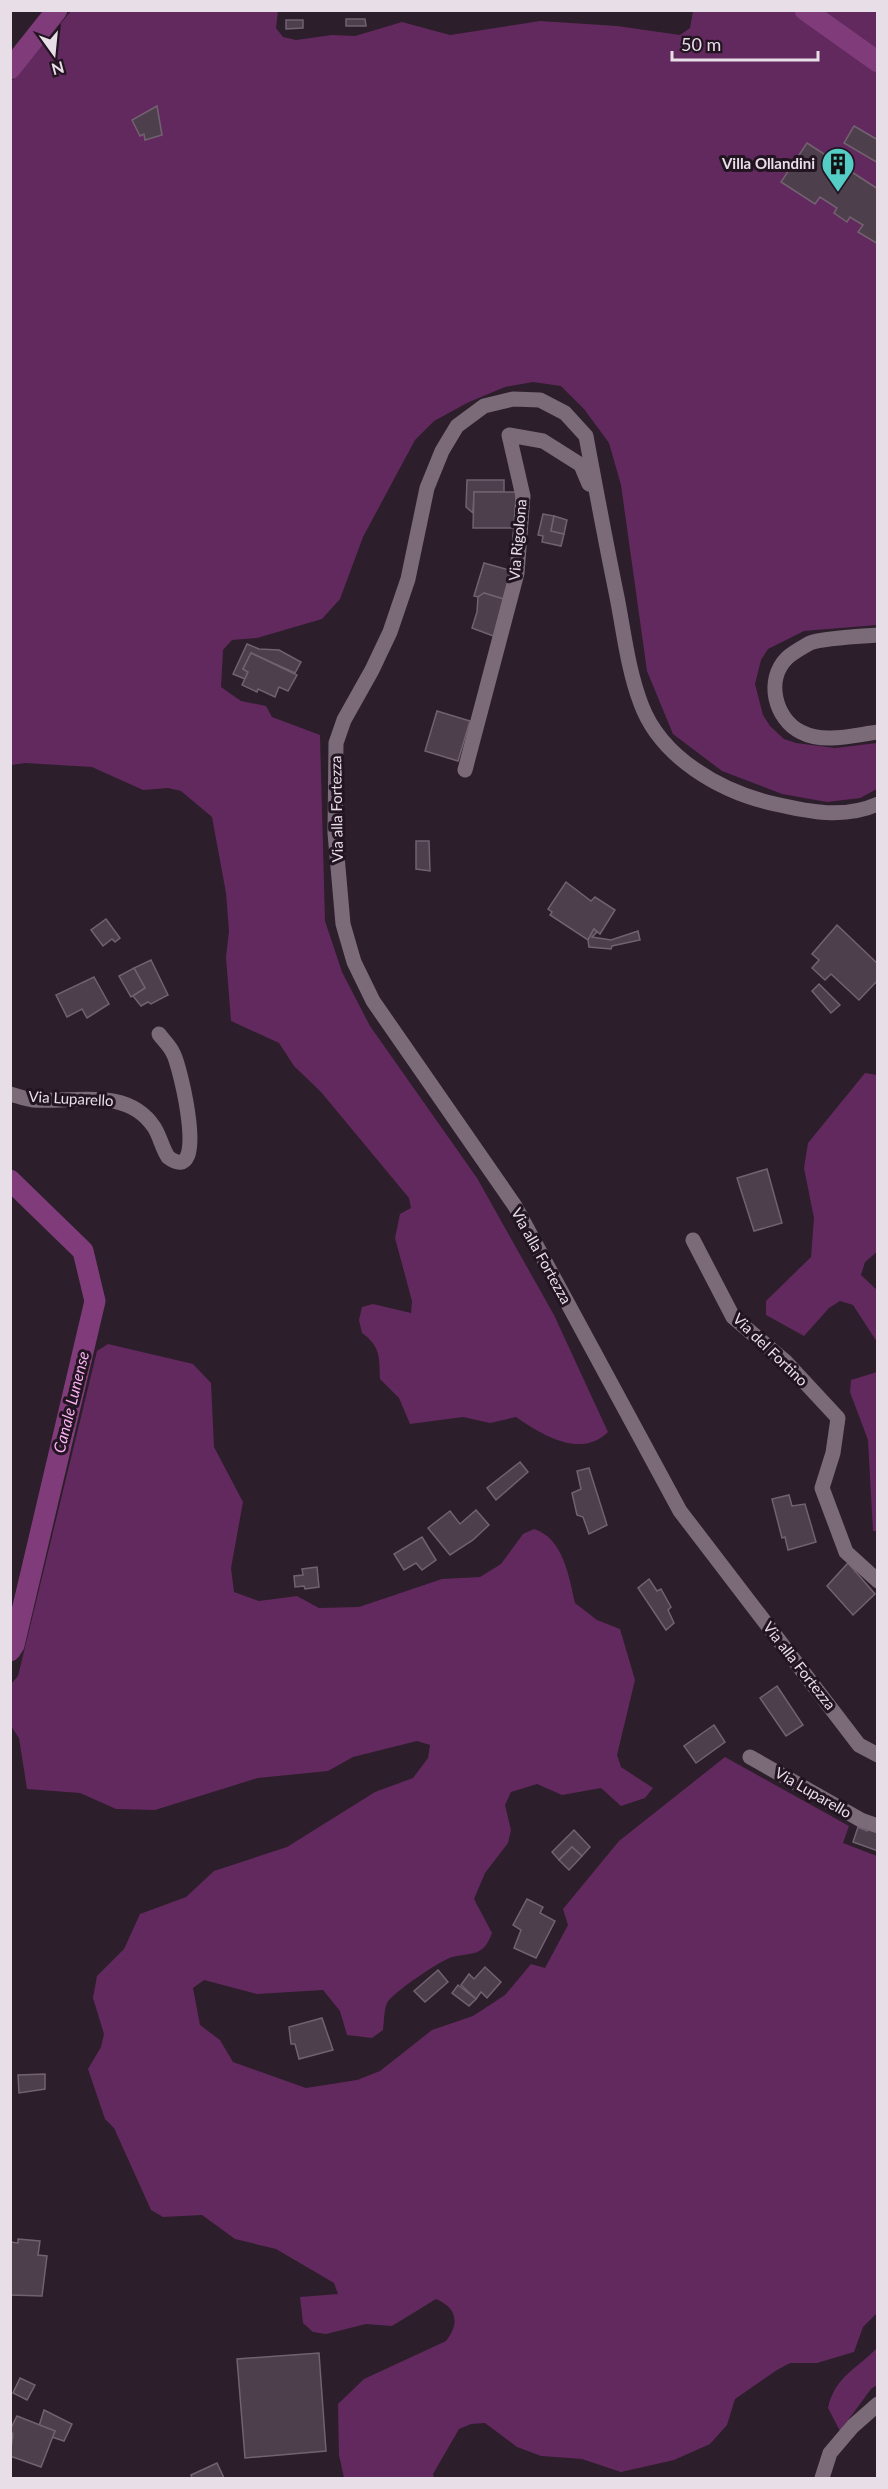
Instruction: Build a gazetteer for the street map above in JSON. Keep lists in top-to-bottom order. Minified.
{"streets":{"street":["Via Rigolona","Via alla Fortezza","Via Luparello","Via del Fortino"]},"crossings":[["Via Rigolona","Via alla Fortezza"]],"water":["Canale Lunense"],"places":{"building":["Villa Ollandini"]},"scale_bar":"50 m","north":"bottom"}
